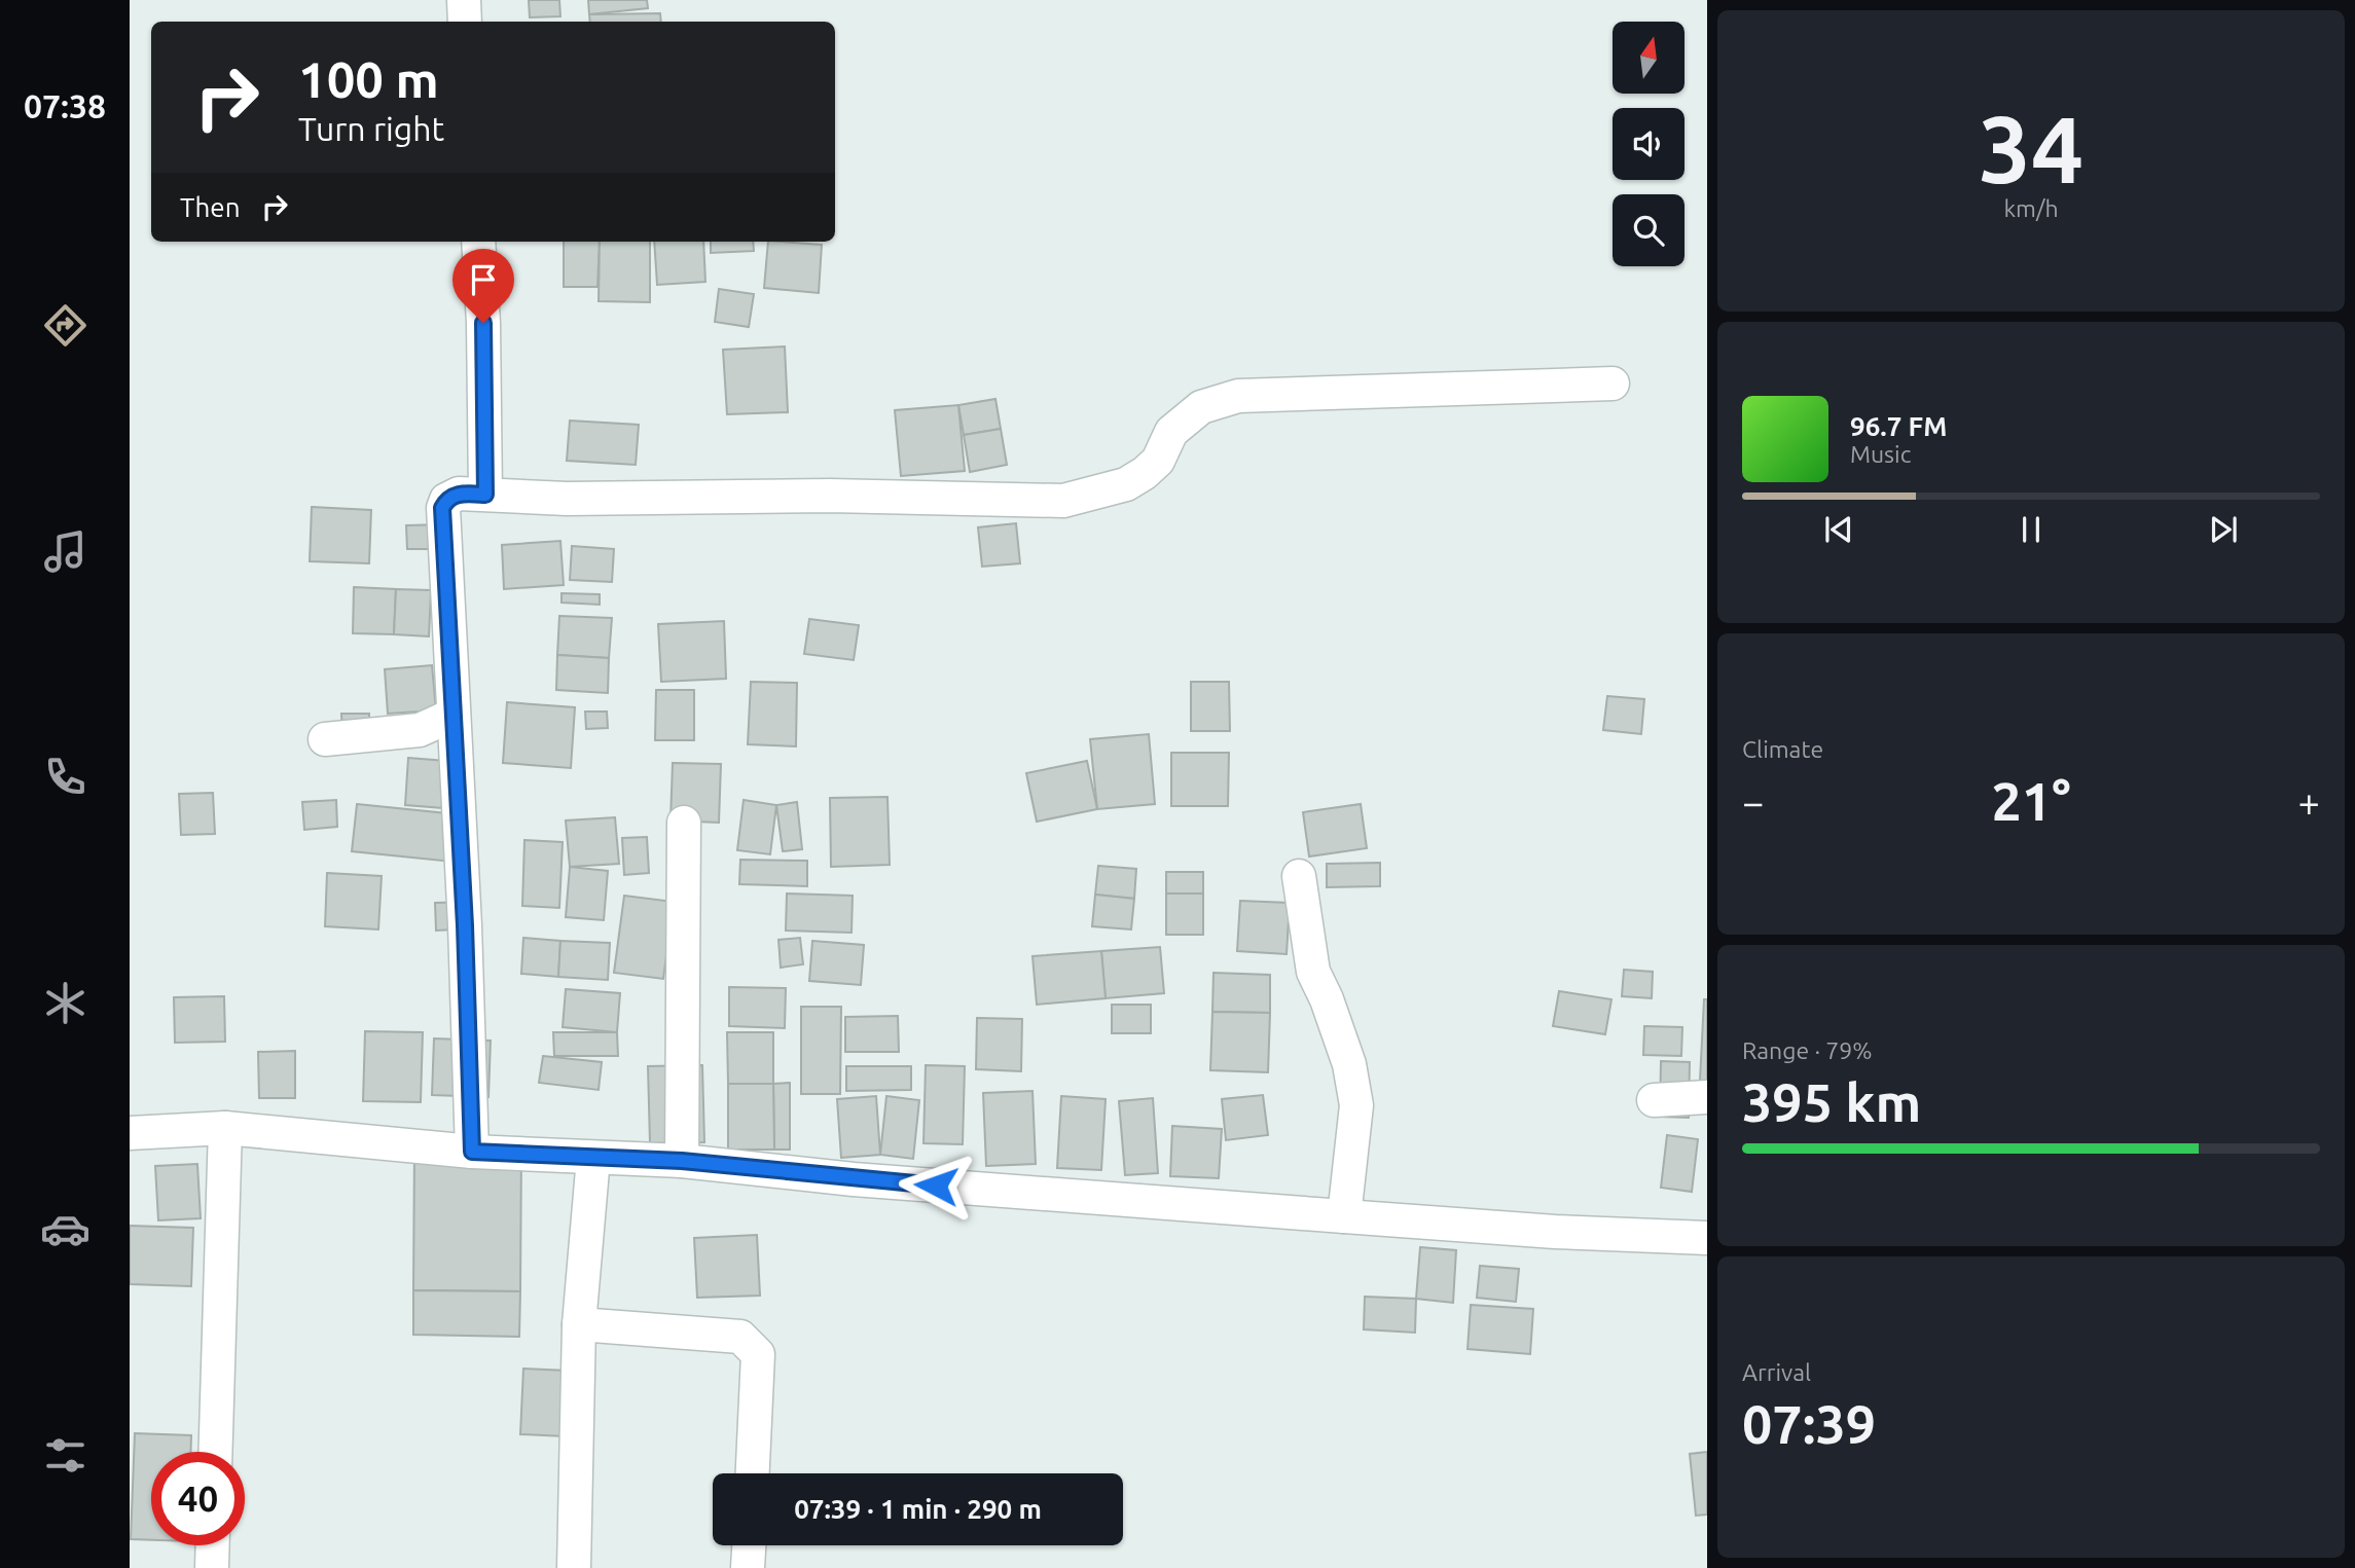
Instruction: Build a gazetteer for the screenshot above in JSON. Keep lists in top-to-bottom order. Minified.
{"north":"top","page":{"tabs":"07:38","tile":[["34","km/h"],"Climate",["Range · 79%","395 km"],["Arrival","07:39"]],"turn":["100 m","Turn right"],"then":"Then","song":["96.7 FM","Music"],"heat":["−","21°","+"],"limit":"40","trip":"07:39 · 1 min · 290 m"}}
